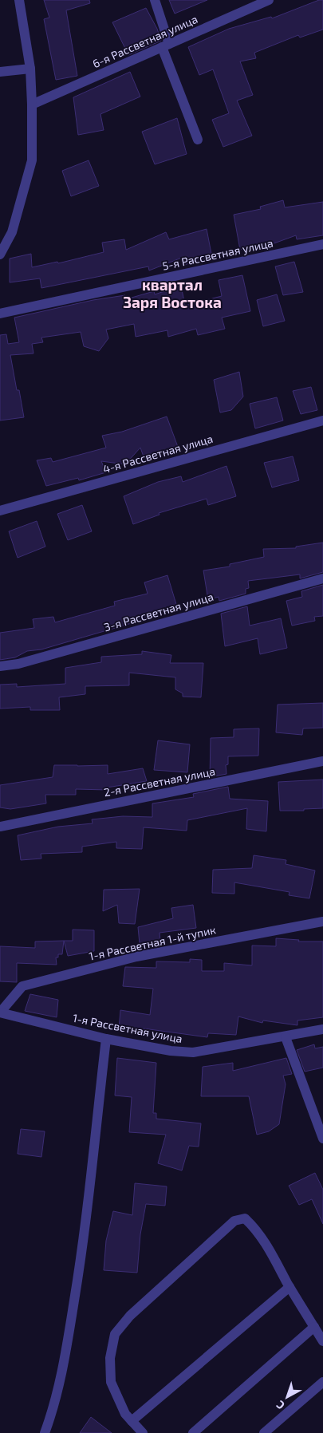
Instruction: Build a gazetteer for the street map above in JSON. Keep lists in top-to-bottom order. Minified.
{"streets":{"street":["6-я Рассветная улица","5-я Рассветная улица","4-я Рассветная улица","3-я Рассветная улица","2-я Рассветная улица","1-я Рассветная 1-й тупик","1-я Рассветная улица"]},"crossings":[["1-я Рассветная 1-й тупик","1-я Рассветная улица"]],"districts":["квартал Заря Востока"],"north":"bottom left"}
